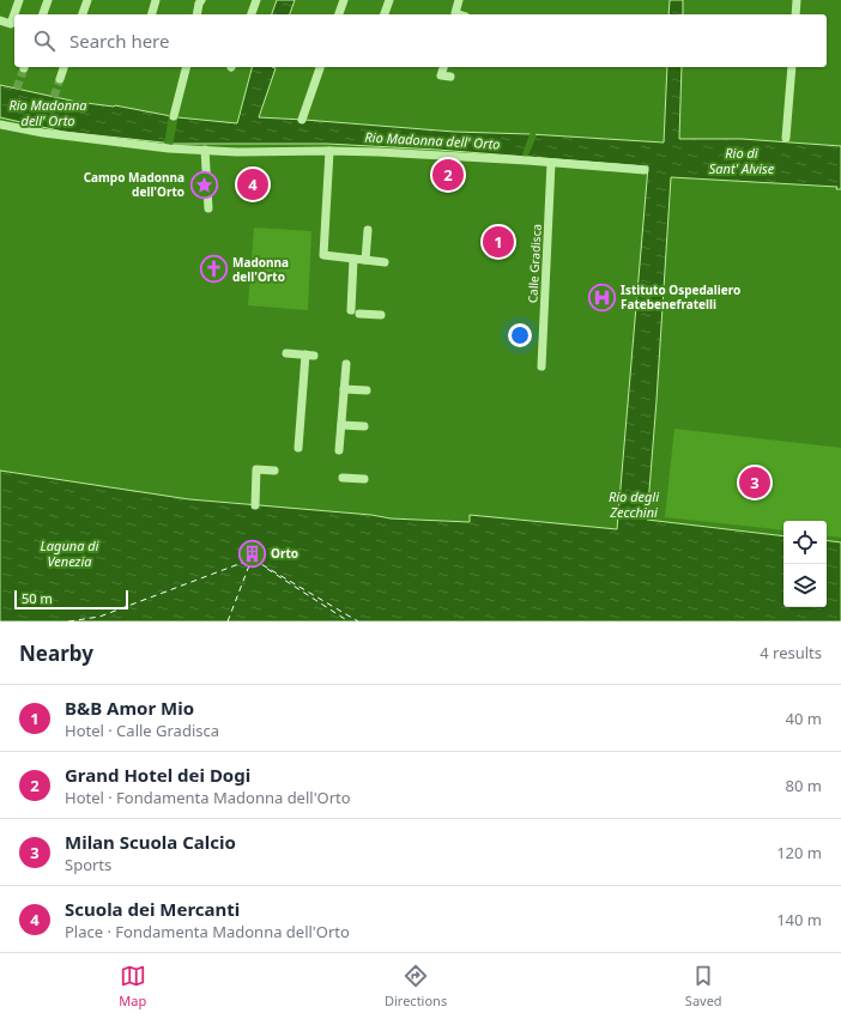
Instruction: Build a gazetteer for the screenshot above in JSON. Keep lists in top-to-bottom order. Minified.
{"streets":{"street":["Calle Gradisca"]},"water":["Rio Madonna dell' Orto","Rio di Sant' Alvise","Rio degli Zecchini","Laguna di Venezia"],"places":{"place":["Campo Madonna dell'Orto"],"church":["Madonna dell'Orto"],"hospital":["Istituto Ospedaliero Fatebenefratelli"],"building":["Orto"]},"scale_bar":"50 m","page":{"search":"Search here","pins":["2","4","1","3"],"scale":"50 m","heading":["Nearby","4 results"],"list":[{"mark":"1","name":"B&B Amor Mio","note":"Hotel · Calle Gradisca","value":"40 m"},{"mark":"2","name":"Grand Hotel dei Dogi","note":"Hotel · Fondamenta Madonna dell'Orto","value":"80 m"},{"mark":"3","name":"Milan Scuola Calcio","note":"Sports","value":"120 m"},{"mark":"4","name":"Scuola dei Mercanti","note":"Place · Fondamenta Madonna dell'Orto","value":"140 m"}],"nav":["Map","Directions","Saved"]}}
